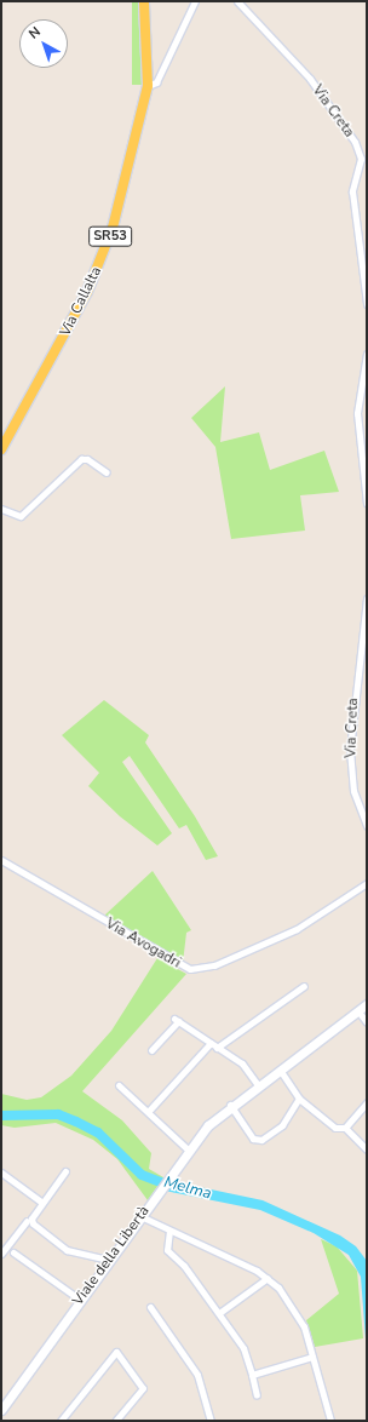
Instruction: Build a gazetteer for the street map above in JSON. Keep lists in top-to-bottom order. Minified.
{"streets":{"main road":["SR53","Via Callalta"],"street":["Via Creta","Via Avogadri","Viale della Libertà"]},"water":["Melma"],"north":"top left"}
